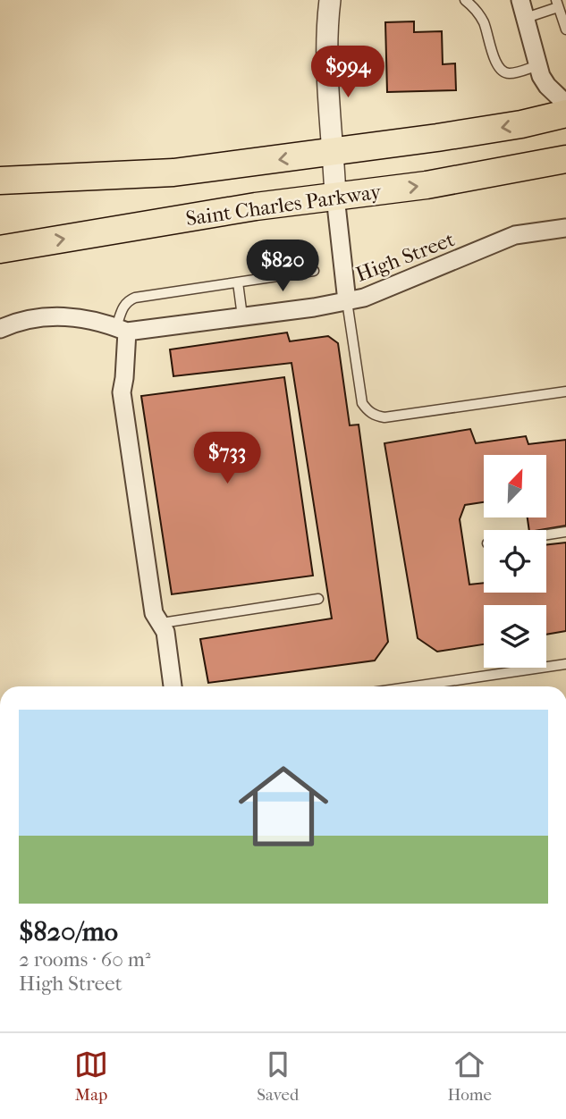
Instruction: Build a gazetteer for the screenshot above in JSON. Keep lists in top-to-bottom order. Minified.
{"streets":{"main road":["Saint Charles Parkway"],"street":["High Street"]},"north":"top right","page":{"price":["$994","$820","$733"],"list":[{"name":"$820/mo","note":"2 rooms · 60 m² · High Street"}],"tabs":["Map","Saved","Home"]}}
